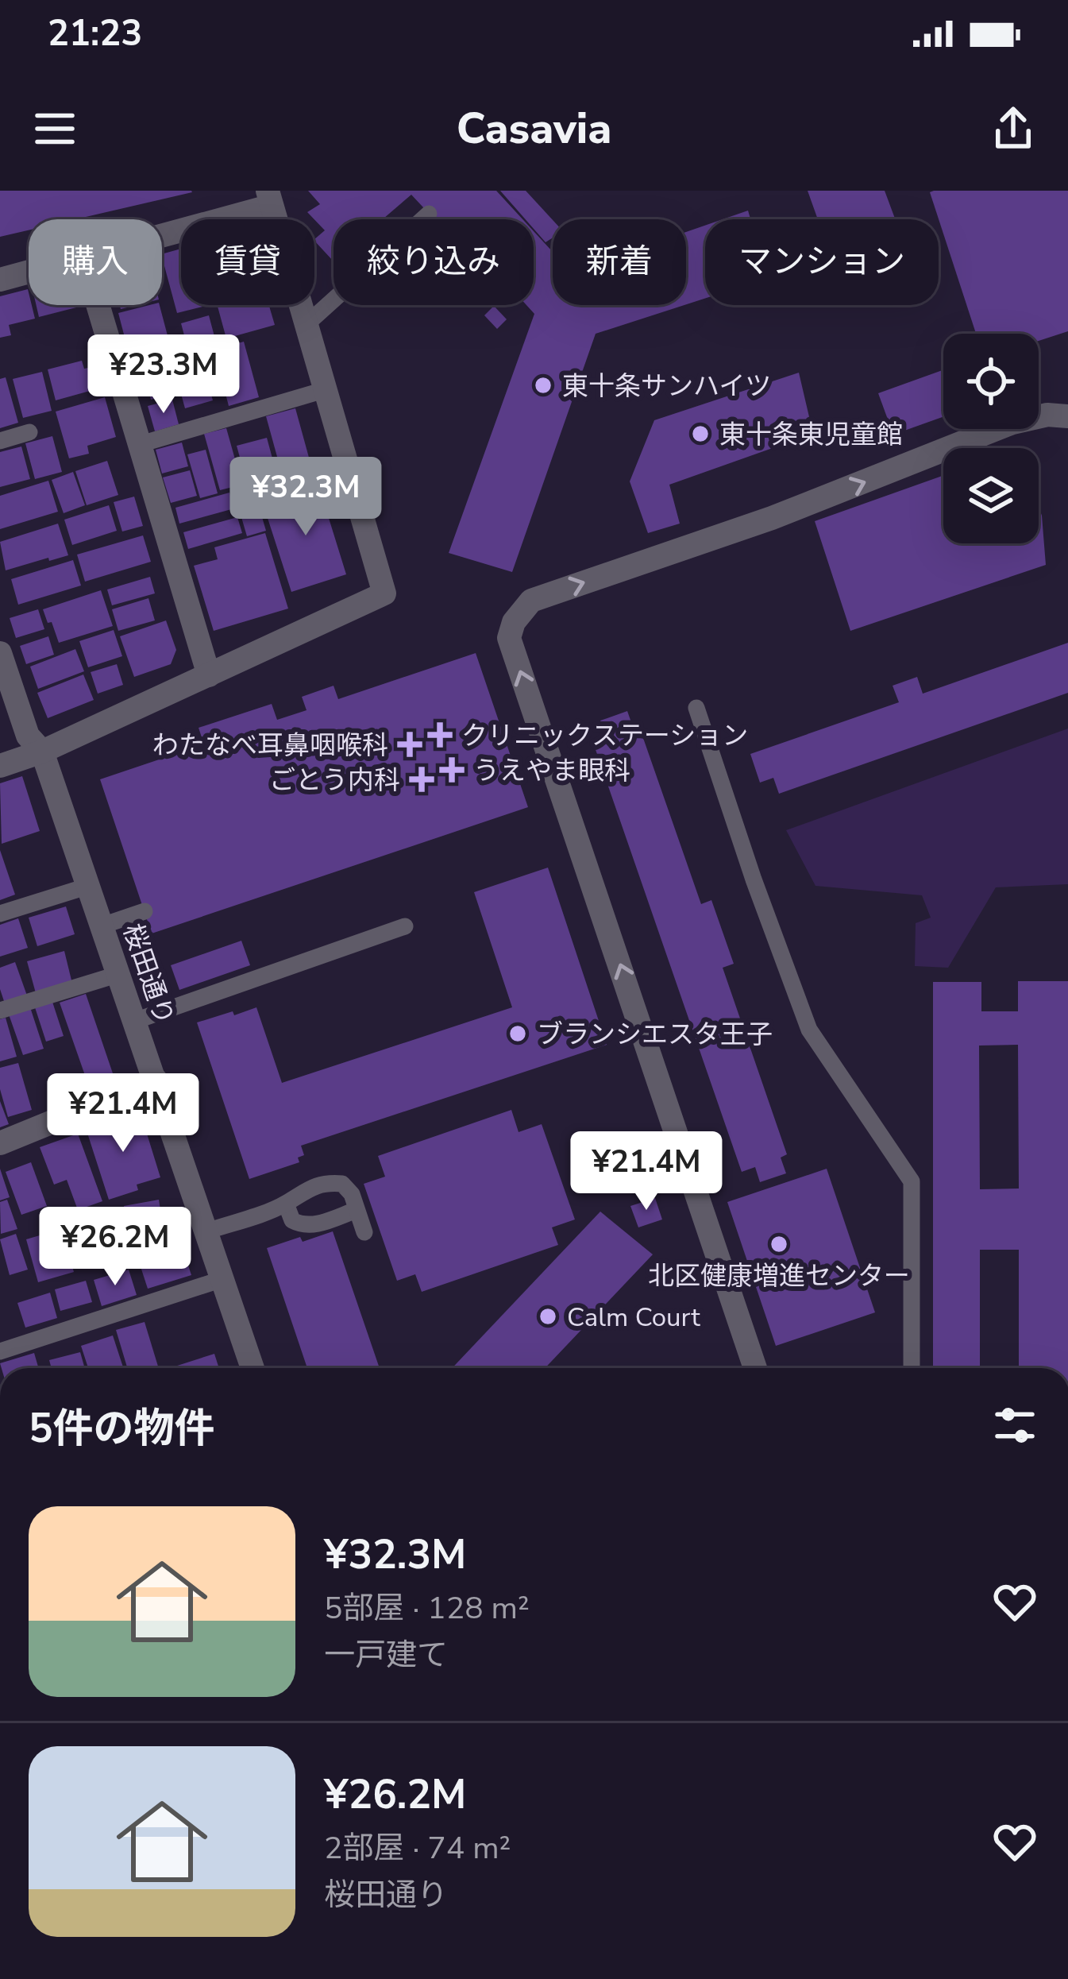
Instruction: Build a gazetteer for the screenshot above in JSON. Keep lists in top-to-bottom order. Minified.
{"streets":{"street":["桜田通り"]},"places":{"other":["東十条サンハイツ","東十条東児童館","ブランシエスタ王子","北区健康増進センター","Calm Court"],"health":["クリニックステーション","わたなべ耳鼻咽喉科","うえやま眼科","ごとう内科"]},"page":{"status":"21:23","header":"Casavia","chip":["購入","賃貸","絞り込み","新着","マンション"],"price":["¥23.3M","¥32.3M","¥21.4M","¥21.4M","¥26.2M"],"heading":"5件の物件","list":[{"name":"¥32.3M","note":"5部屋 · 128 m² · 一戸建て"},{"name":"¥26.2M","note":"2部屋 · 74 m² · 桜田通り"}]}}
